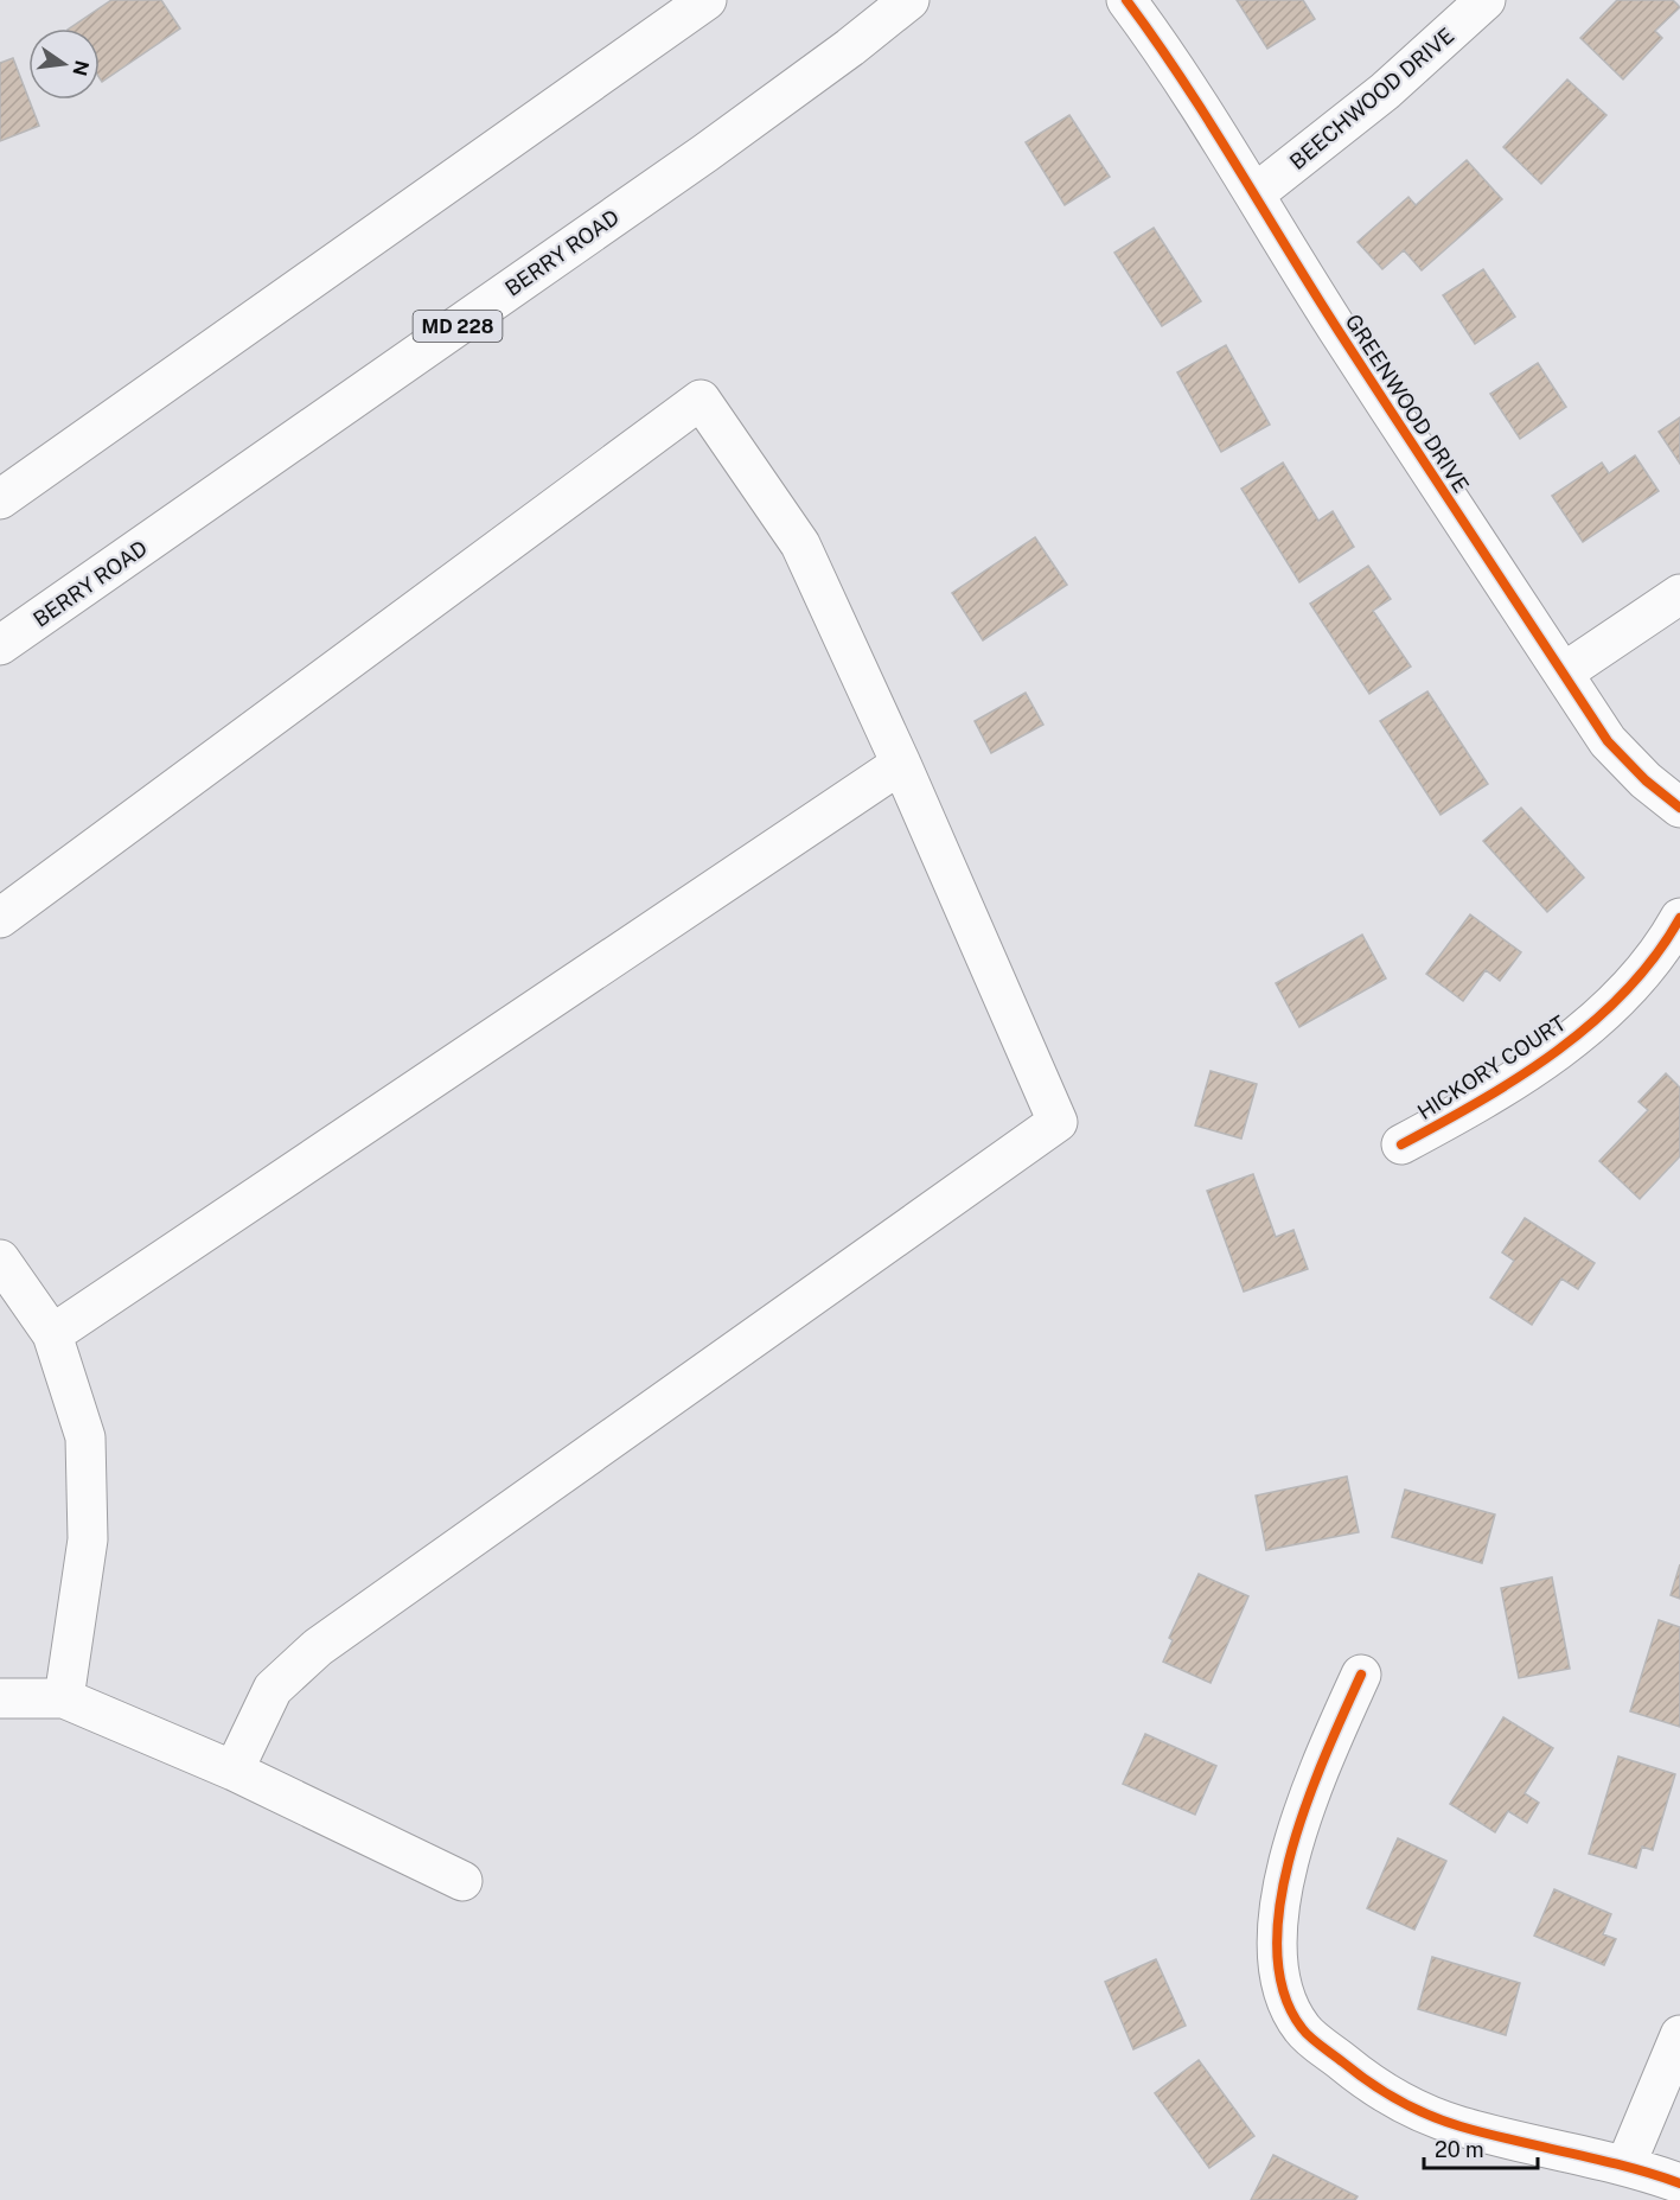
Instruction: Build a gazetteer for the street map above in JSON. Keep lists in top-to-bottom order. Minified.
{"streets":{"main road":["BEECHWOOD DRIVE","BERRY ROAD","MD 228","GREENWOOD DRIVE","HICKORY COURT"]},"crossings":[["BEECHWOOD DRIVE","GREENWOOD DRIVE"]],"scale_bar":"20 m","north":"right"}
